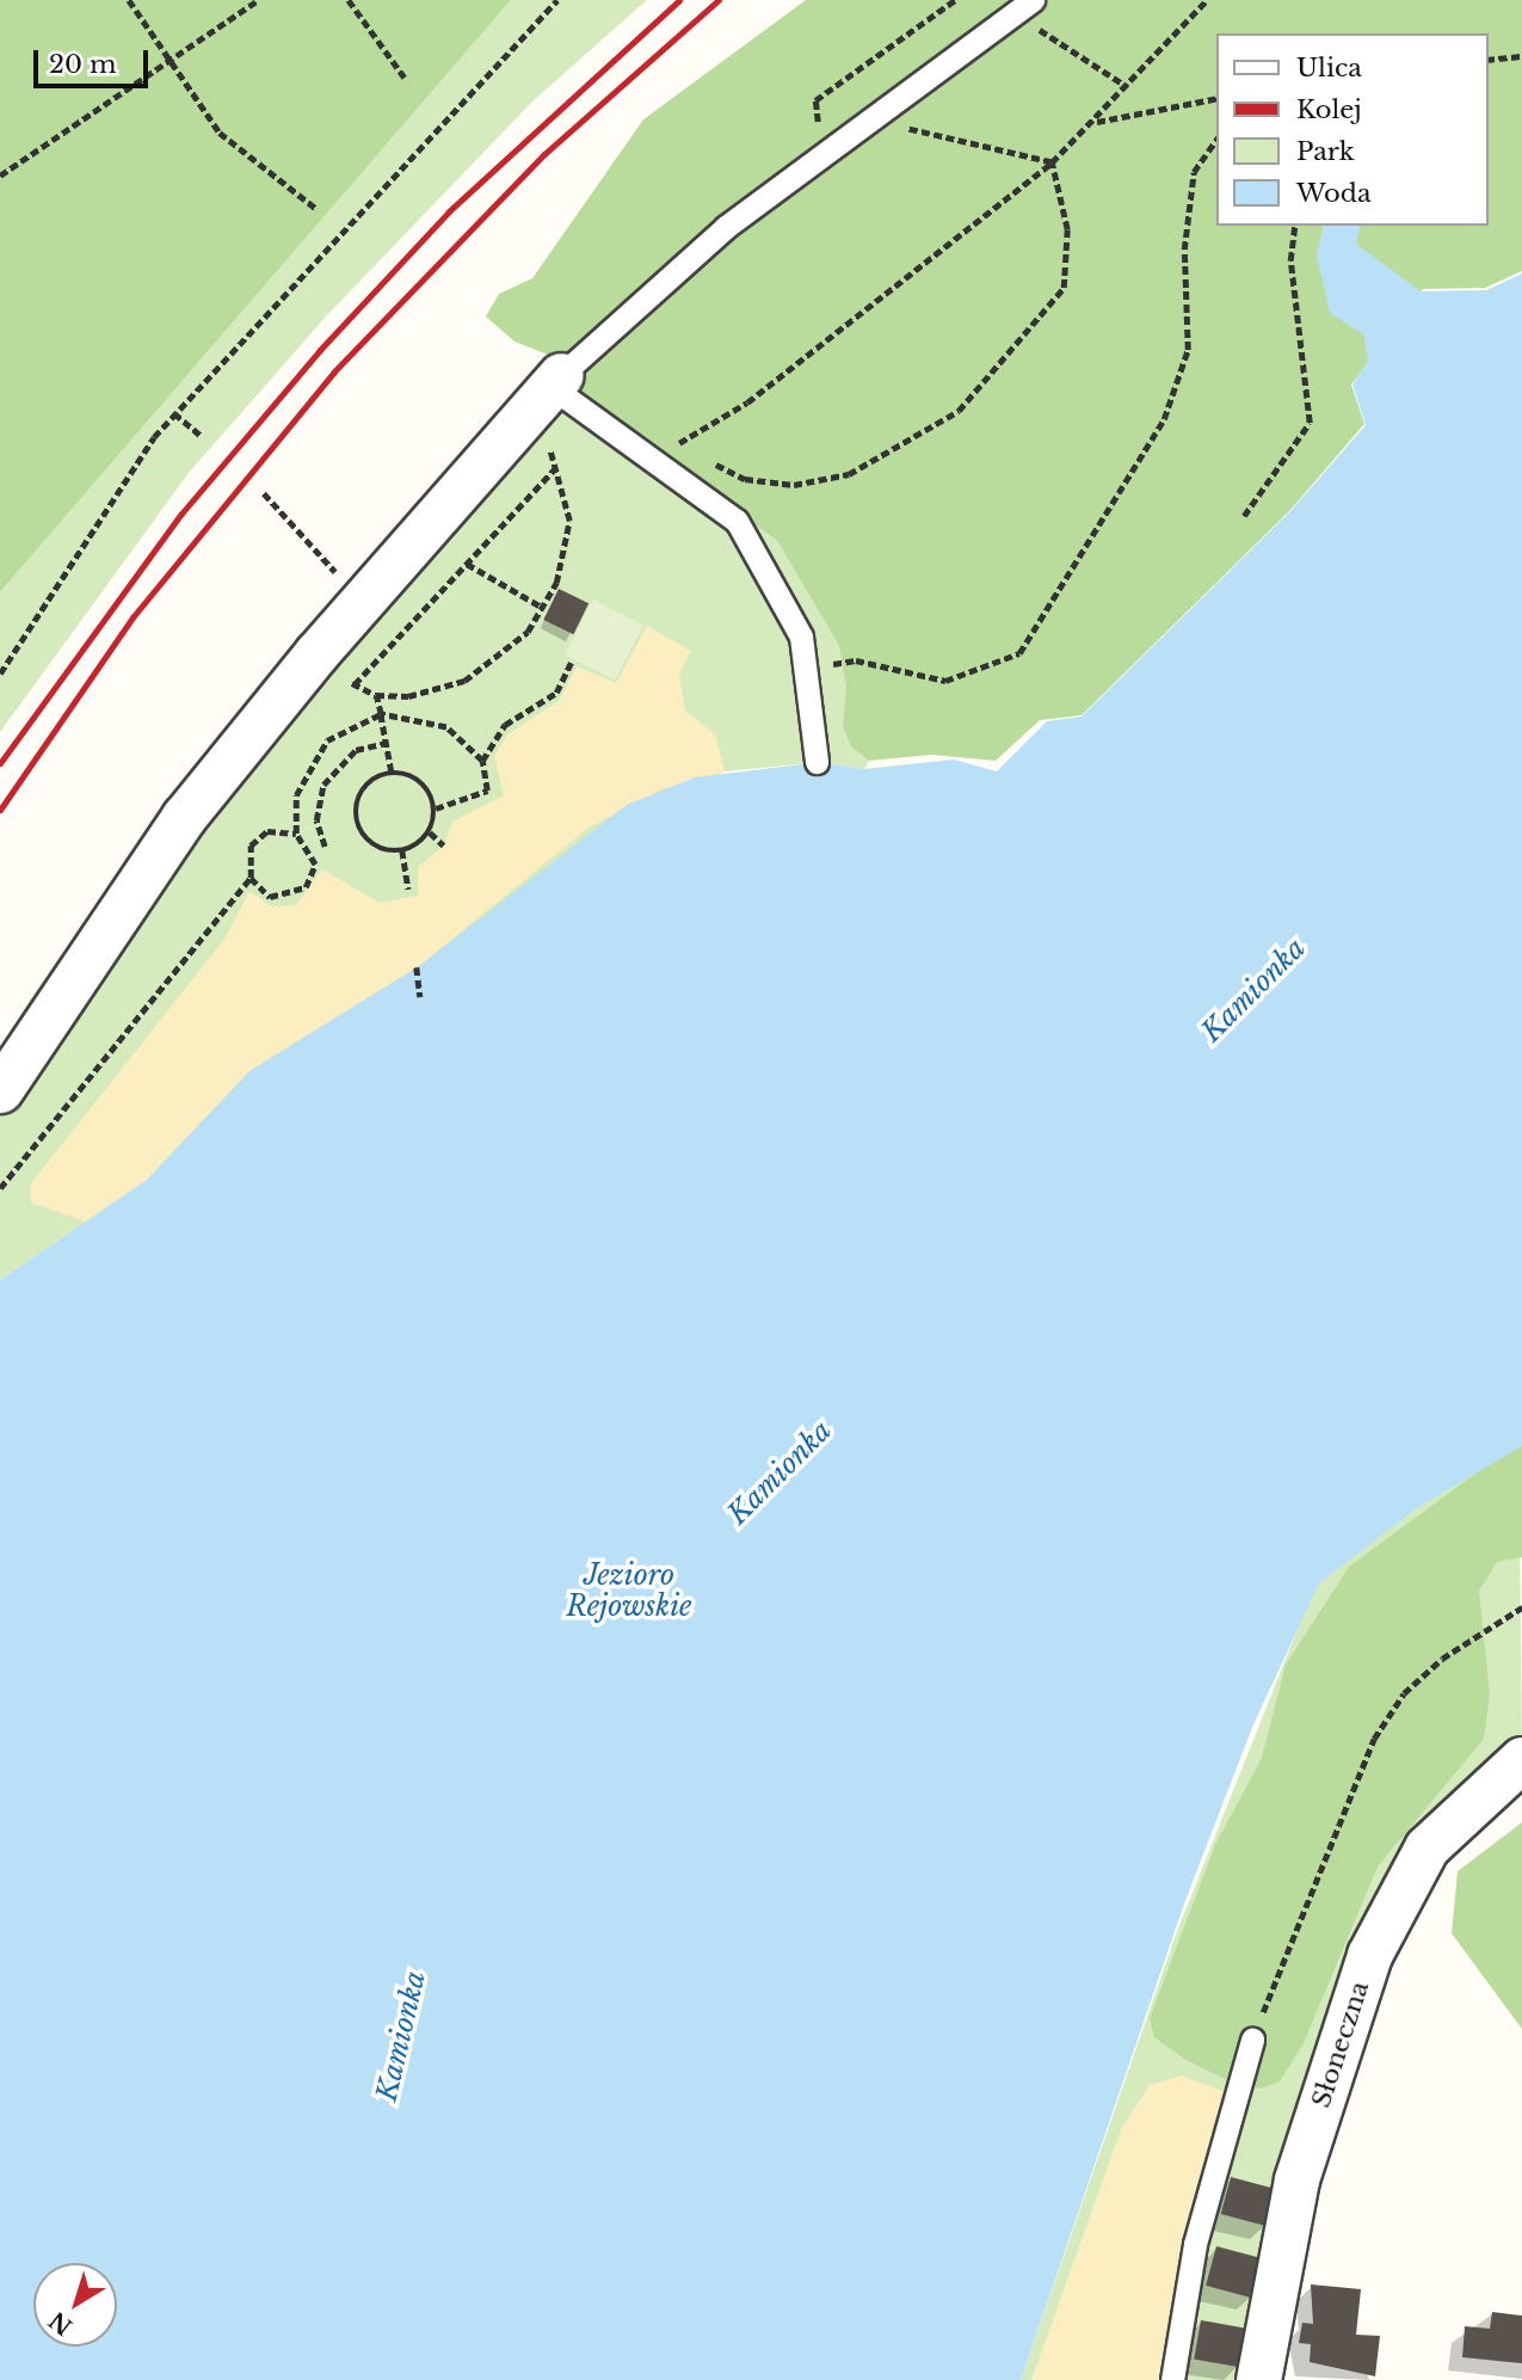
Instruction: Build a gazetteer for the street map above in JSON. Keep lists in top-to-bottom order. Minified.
{"streets":{"street":["Słoneczna"]},"water":["Kamionka","Jezioro Rejowskie"],"legend":["Ulica","Kolej","Park","Woda"],"scale_bar":"20 m","north":"bottom left"}
